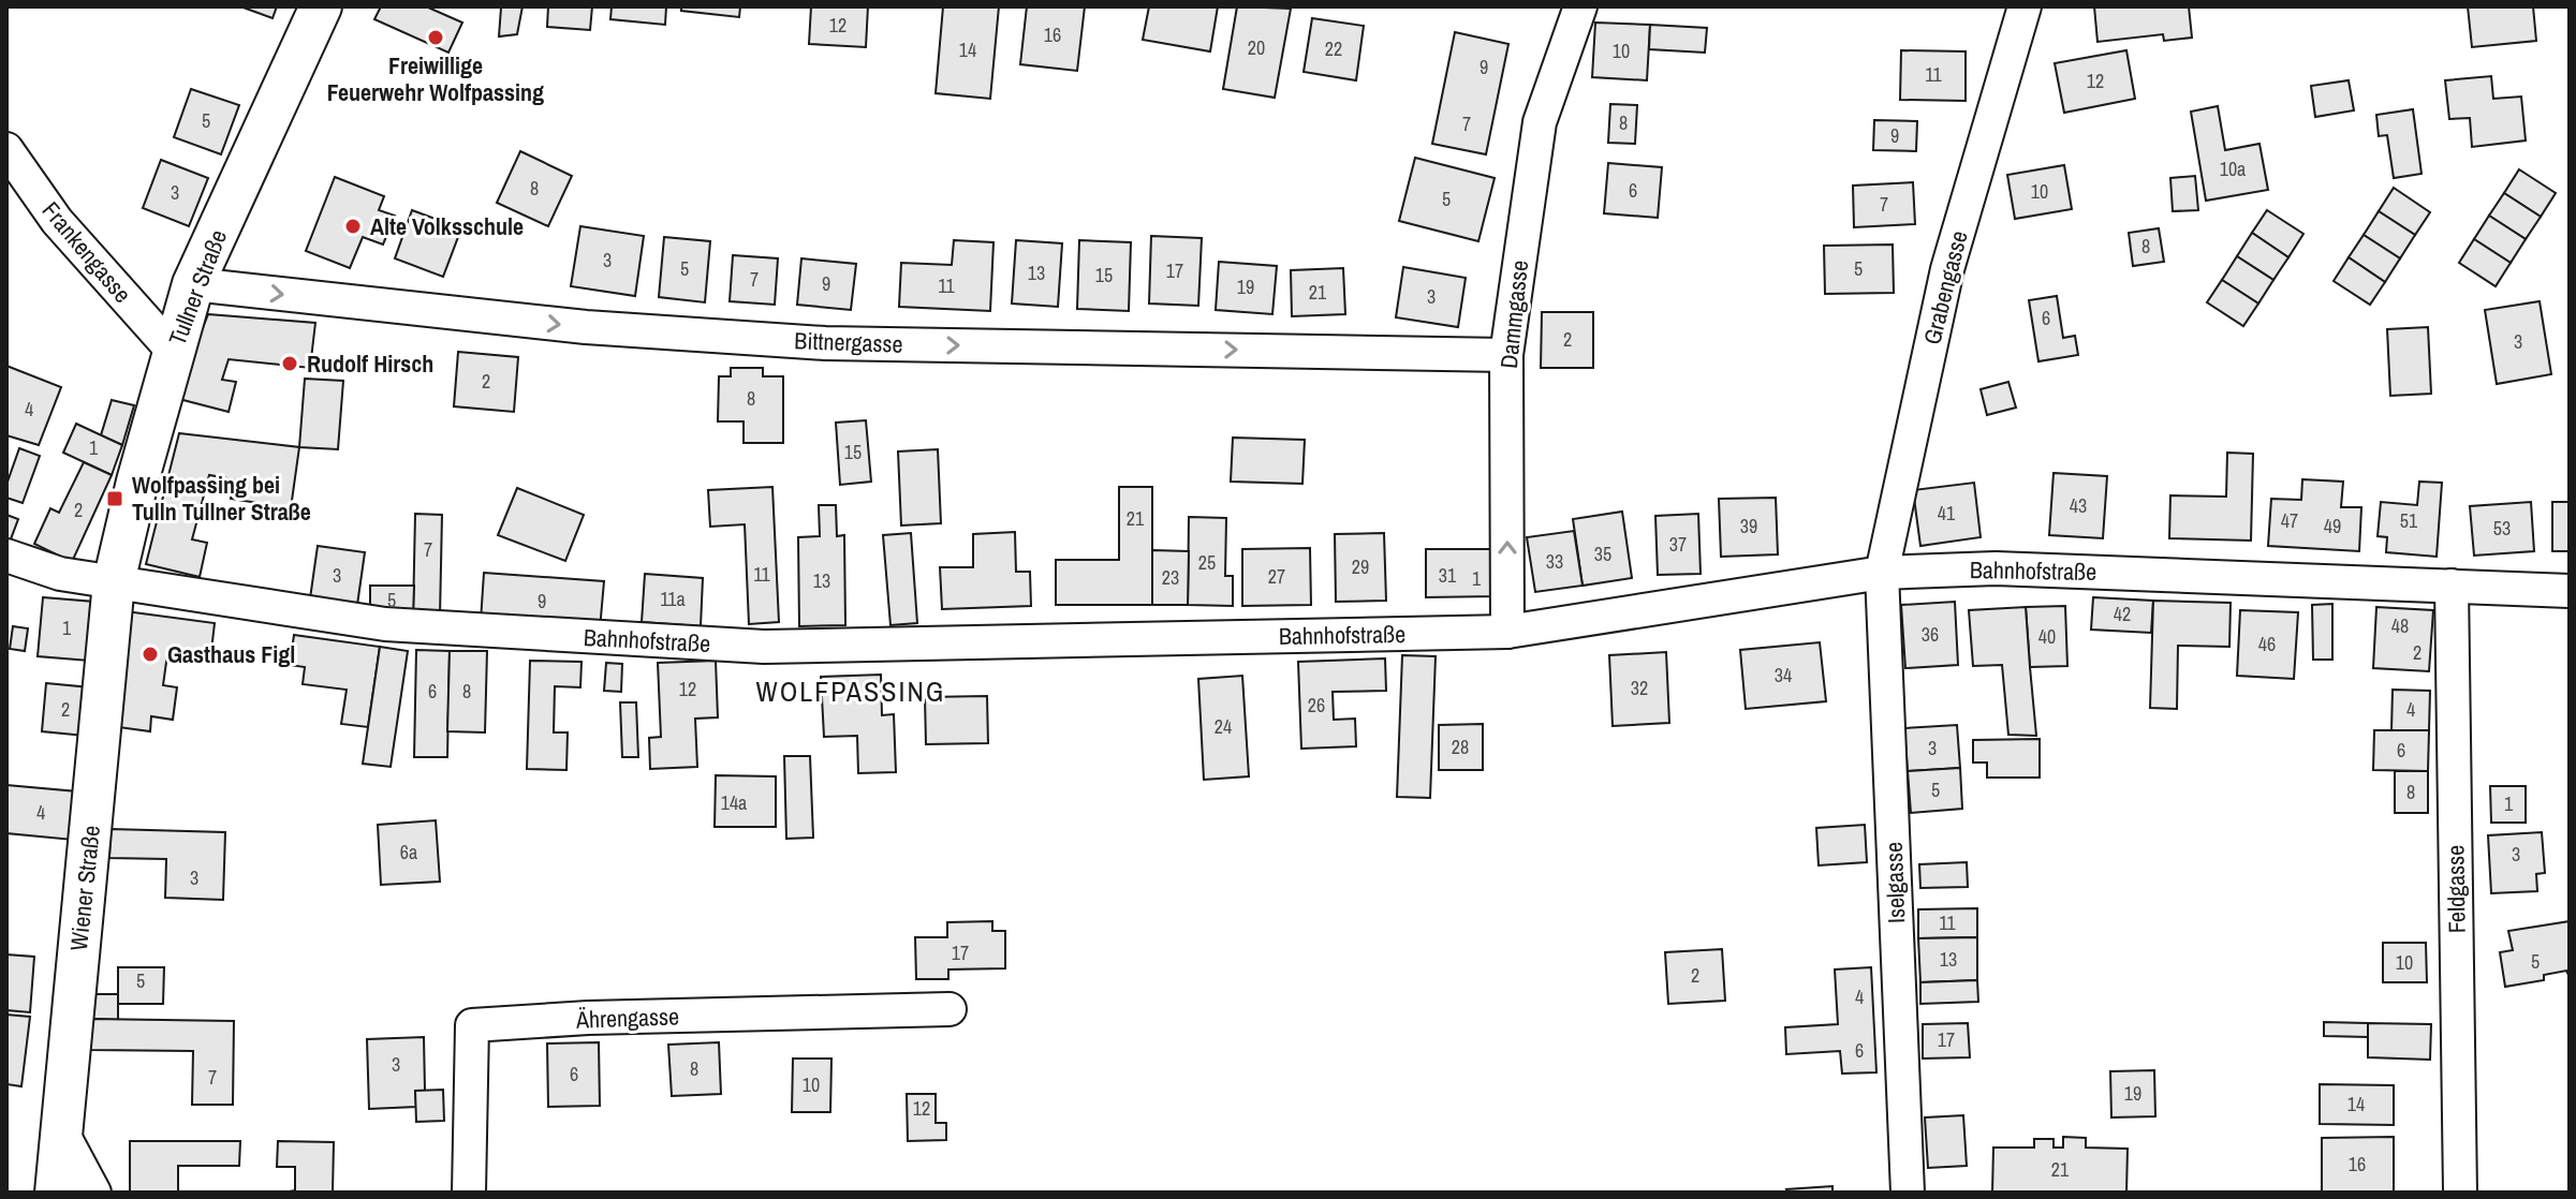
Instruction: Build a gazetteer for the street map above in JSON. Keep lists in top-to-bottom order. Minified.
{"streets":{"main road":["Tullner Straße","Wiener Straße"],"street":["Frankengasse","Grabengasse","Dammgasse","Bittnergasse","Bahnhofstraße","Iselgasse","Feldgasse","Ährengasse"]},"crossings":[["Frankengasse","Tullner Straße"],["Tullner Straße","Bittnergasse"],["Tullner Straße","Bahnhofstraße"],["Tullner Straße","Wiener Straße"],["Grabengasse","Bahnhofstraße"],["Grabengasse","Iselgasse"],["Dammgasse","Bittnergasse"],["Dammgasse","Bahnhofstraße"],["Bahnhofstraße","Iselgasse"],["Bahnhofstraße","Wiener Straße"],["Bahnhofstraße","Feldgasse"]],"one_way":["Dammgasse","Bittnergasse"],"districts":["WOLFPASSING"],"places":{"other":["Freiwillige Feuerwehr Wolfpassing","Alte Volksschule","Rudolf Hirsch","Gasthaus Figl"],"transit":["Wolfpassing bei Tulln Tullner Straße"]},"house_numbers":["12","16","20","22","14","10","9","11","12","5","8","7","9","10a","8","6","10","3","5","7","8","3","5","5","17","13","15","7","9","11","19","21","3","6","2","3","2","8","4","1","15","43","2","41","21","47","51","39","49","53","37","7","35","33","25","29","11","3","31","27","23","1","13","11a","5","9","42","48","1","36","40","46","2","34","32","12","6","8","26","2","4","24","28","3","6","5","8","14a","1","4","6a","3","3","11","17","13","5","10","2","5","4","17","6","3","8","6","7","10","19","14","12","16","21"]}
